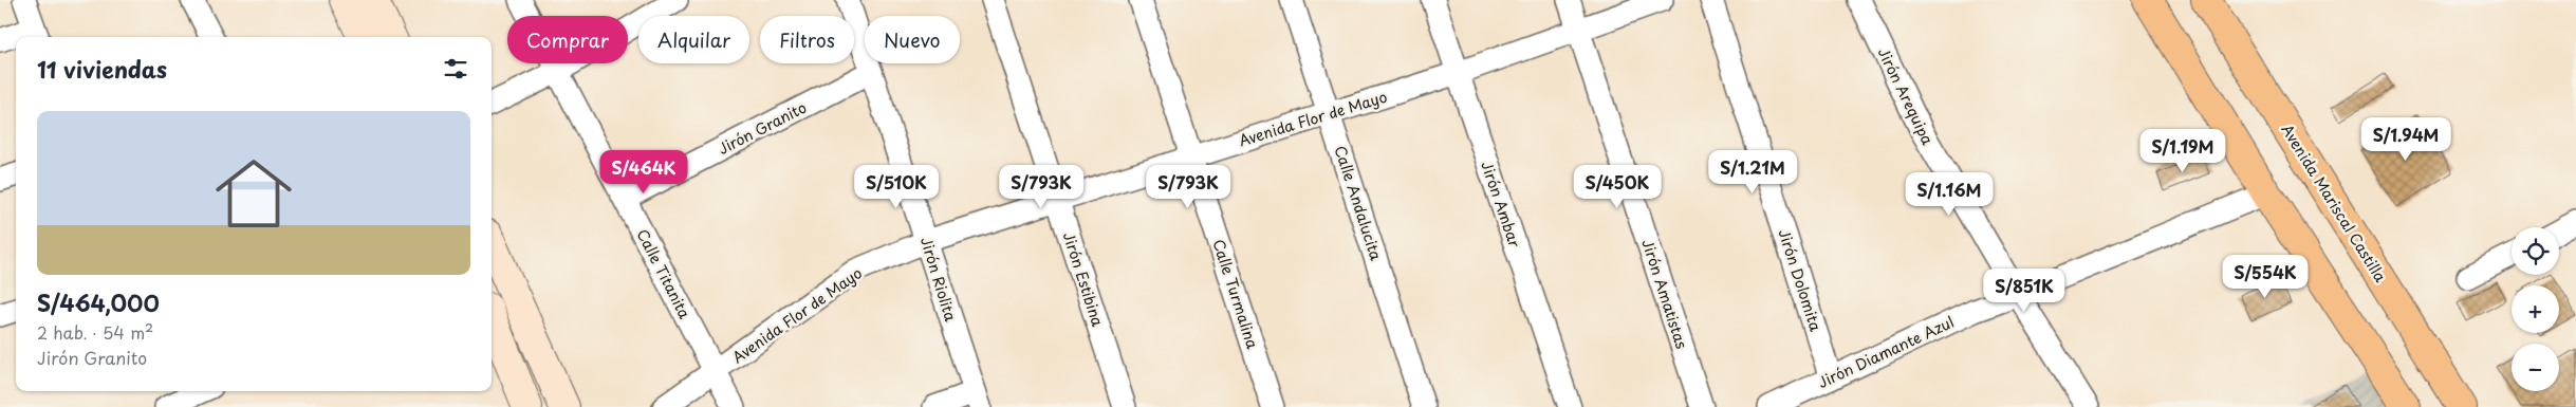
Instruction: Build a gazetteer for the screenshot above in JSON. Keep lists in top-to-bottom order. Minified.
{"streets":{"highway":["Avenida Mariscal Castilla"],"street":["Jirón Arequipa","Avenida Flor de Mayo","Jirón Granito","Calle Andalucita","Jirón Ambar","Calle Titanita","Jirón Riolita","Jirón Estibina","Jirón Dolomita","Calle Turmalina","Jirón Amatistas","Jirón Diamante Azul"]},"crossings":[["Jirón Arequipa","Jirón Diamante Azul"],["Avenida Flor de Mayo","Calle Andalucita"],["Avenida Flor de Mayo","Jirón Ambar"],["Avenida Flor de Mayo","Calle Titanita"],["Avenida Flor de Mayo","Jirón Riolita"],["Avenida Flor de Mayo","Jirón Estibina"],["Avenida Flor de Mayo","Calle Turmalina"],["Avenida Flor de Mayo","Jirón Amatistas"],["Jirón Granito","Calle Titanita"],["Jirón Granito","Jirón Riolita"],["Jirón Dolomita","Jirón Diamante Azul"]],"page":{"chip":["Comprar","Alquilar","Filtros","Nuevo"],"heading":"11 viviendas","list":[{"name":"S/464,000","note":"2 hab. · 54 m² · Jirón Granito"}],"price":["S/1.94M","S/1.19M","S/464K","S/1.21M","S/510K","S/793K","S/793K","S/450K","S/1.16M","S/554K","S/851K"],"map_buttons":["+","−"]}}
